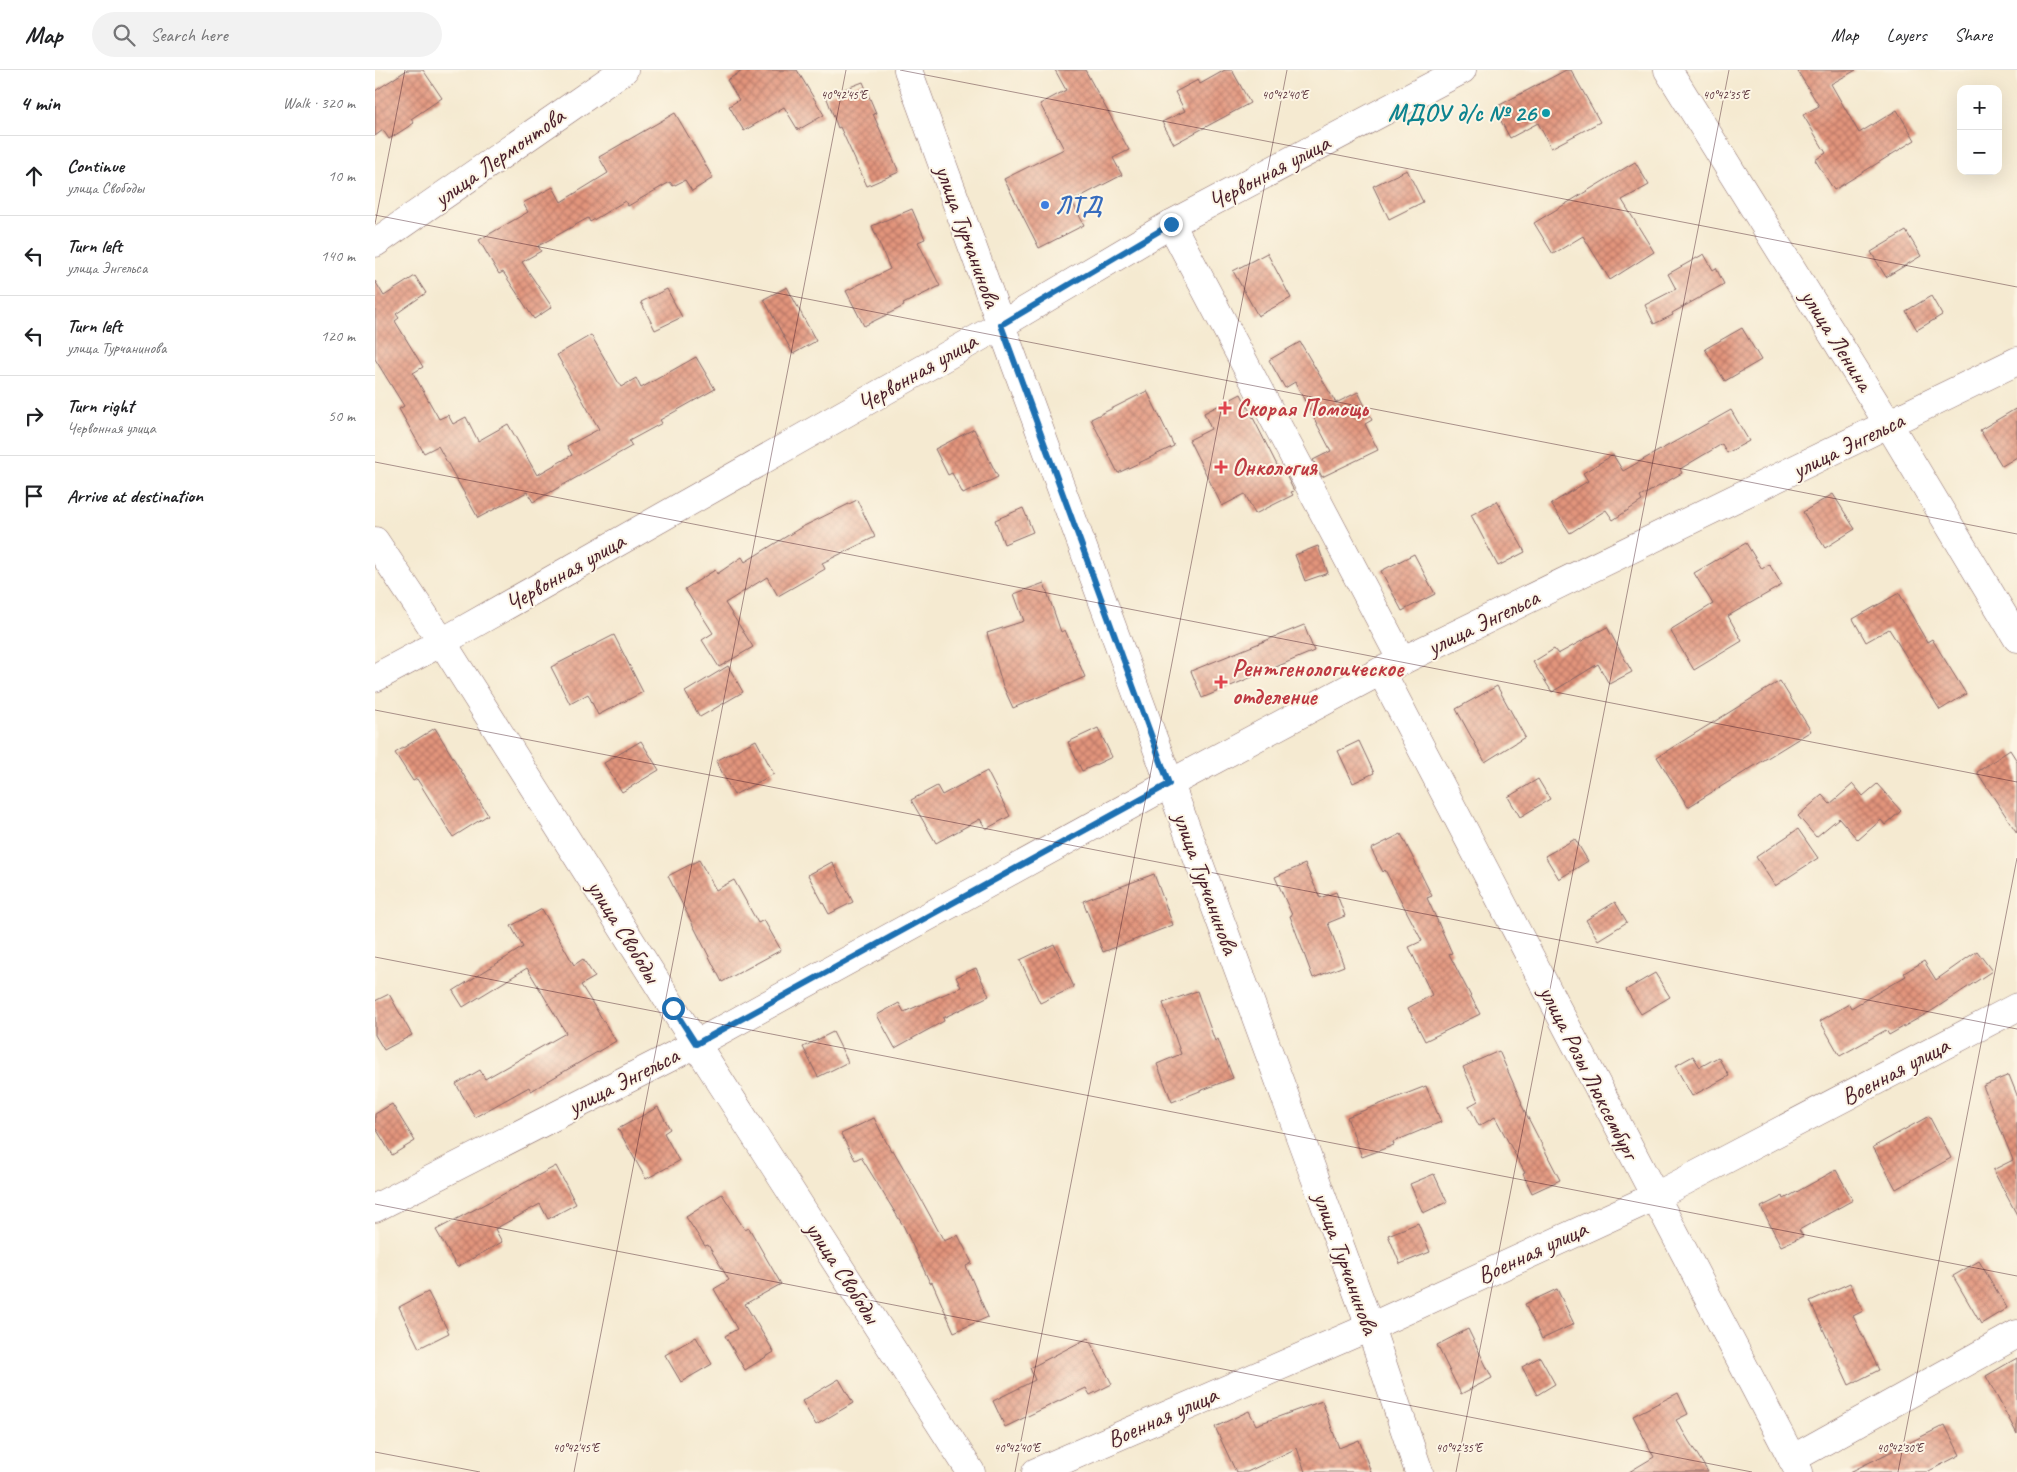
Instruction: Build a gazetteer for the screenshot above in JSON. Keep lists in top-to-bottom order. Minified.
{"streets":{"street":["улица Лермонтова","Червонная улица","улица Турчанинова","улица Ленина","улица Энгельса","улица Свободы","Военная улица","улица Розы Люксембург"]},"crossings":[["Червонная улица","улица Турчанинова"],["Червонная улица","улица Свободы"],["Червонная улица","улица Розы Люксембург"],["улица Турчанинова","улица Энгельса"],["улица Турчанинова","Военная улица"],["улица Ленина","улица Энгельса"],["улица Энгельса","улица Свободы"],["улица Энгельса","улица Розы Люксембург"],["Военная улица","улица Розы Люксембург"]],"places":{"other":["МДОУ д/с № 26","ЛТД"],"health":["Скорая Помощь","Онкология","Рентгенологическое отделение"]},"page":{"header":"Map","search":"Search here","nav":["Map","Layers","Share"],"heading":["4 min","Walk · 320 m"],"map_buttons":["+","−"],"list":[["Continue","улица Свободы","10 m"],["Turn left","улица Энгельса","140 m"],["Turn left","улица Турчанинова","120 m"],["Turn right","Червонная улица","50 m"],"Arrive at destination"]},"coordinates":["40°42'45\"E","40°42'40\"E","40°42'35\"E","40°42'30\"E"]}
